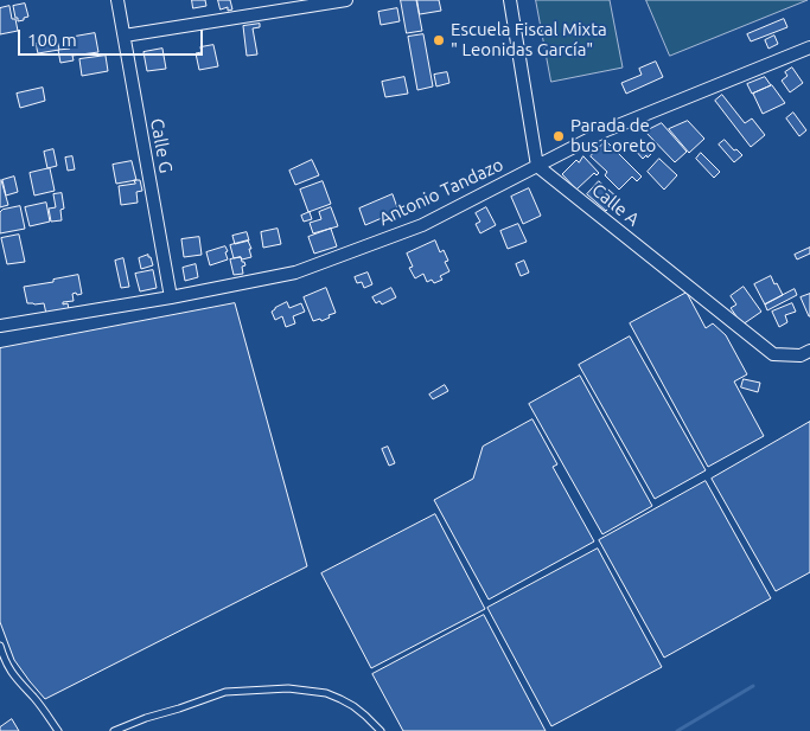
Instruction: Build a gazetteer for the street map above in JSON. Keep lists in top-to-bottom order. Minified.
{"streets":{"street":["Calle G","Antonio Tandazo","Calle A"]},"crossings":[["Calle G","Antonio Tandazo"],["Antonio Tandazo","Calle A"]],"places":["Escuela Fiscal Mixta \" Leonidas García\"","Parada de bus Loreto"],"scale_bar":"100 m"}
